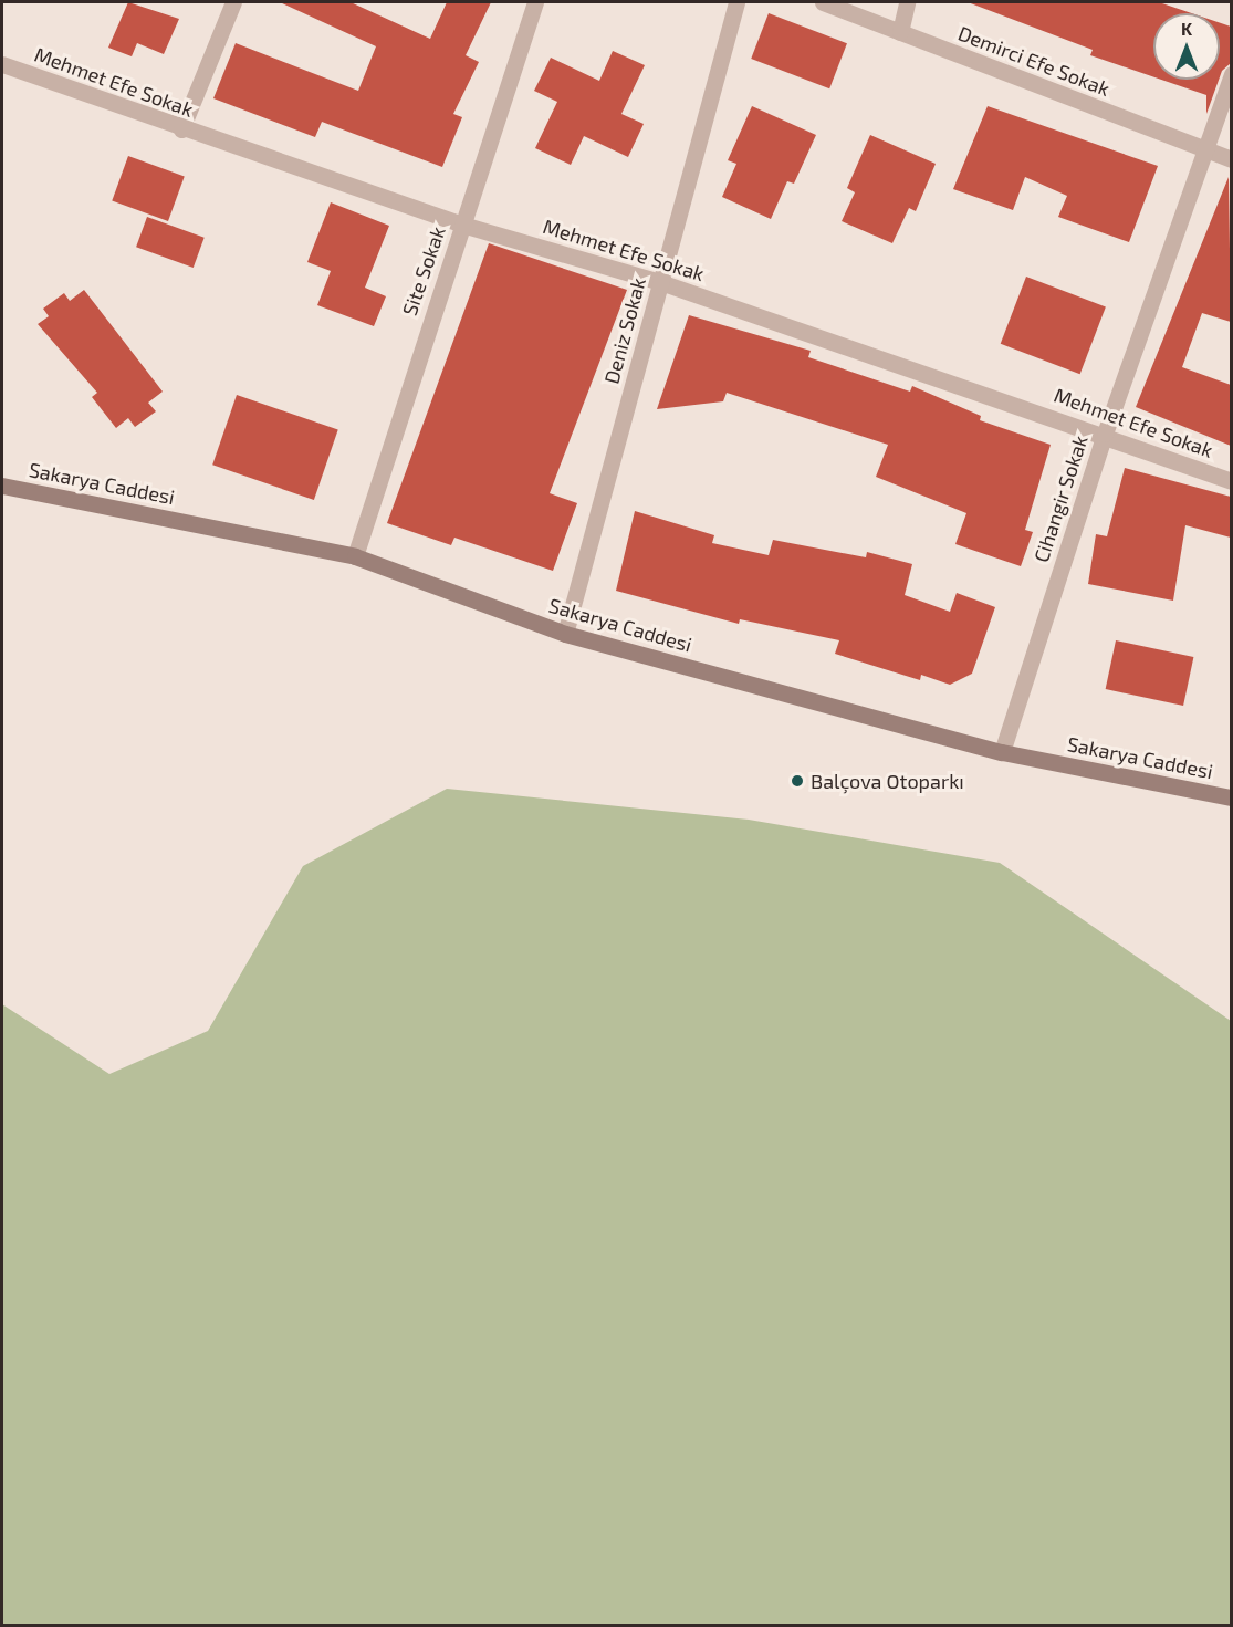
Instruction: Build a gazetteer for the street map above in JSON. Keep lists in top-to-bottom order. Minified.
{"streets":{"main road":["Sakarya Caddesi"],"street":["Demirci Efe Sokak","Mehmet Efe Sokak","Site Sokak","Deniz Sokak","Cihangir Sokak"]},"crossings":[["Demirci Efe Sokak","Cihangir Sokak"],["Mehmet Efe Sokak","Site Sokak"],["Mehmet Efe Sokak","Deniz Sokak"],["Mehmet Efe Sokak","Cihangir Sokak"],["Site Sokak","Sakarya Caddesi"],["Deniz Sokak","Sakarya Caddesi"],["Sakarya Caddesi","Cihangir Sokak"]],"places":["Balçova Otoparkı"],"north":"top"}
